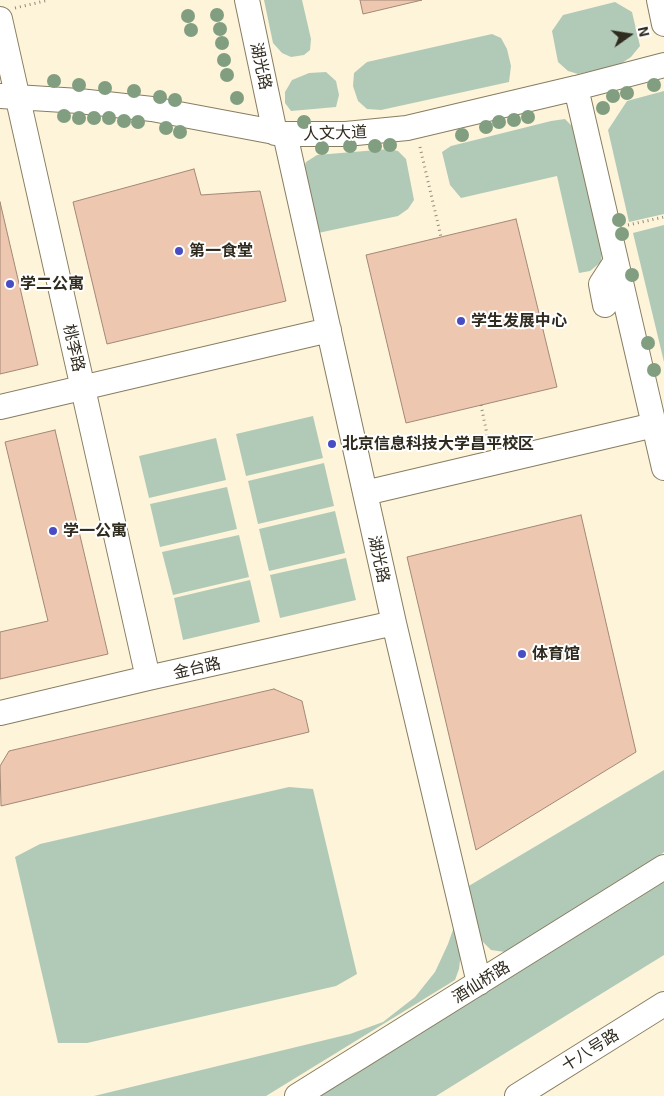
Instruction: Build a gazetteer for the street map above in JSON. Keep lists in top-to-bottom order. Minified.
{"streets":{"street":["湖光路","人文大道","桃李路","金台路","酒仙桥路","十八号路"]},"crossings":[["湖光路","人文大道"],["湖光路","金台路"],["湖光路","酒仙桥路"],["人文大道","桃李路"],["桃李路","金台路"]],"places":["第一食堂","学二公寓","学生发展中心","北京信息科技大学昌平校区","学一公寓","体育馆"],"north":"right"}
